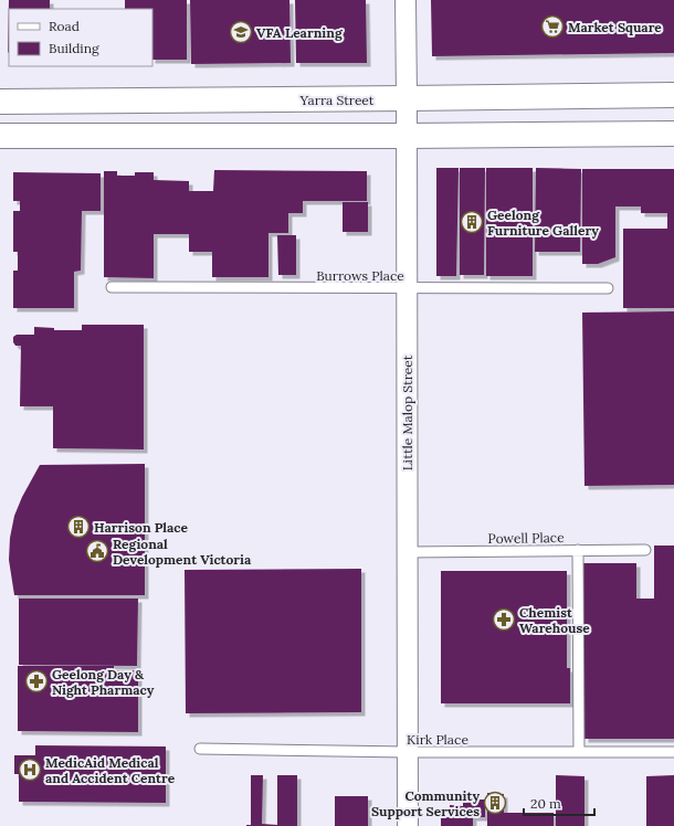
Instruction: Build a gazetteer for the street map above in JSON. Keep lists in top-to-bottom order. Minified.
{"streets":{"street":["Yarra Street","Little Malop Street"],"lane":["Burrows Place","Powell Place","Kirk Place"]},"crossings":[["Yarra Street","Little Malop Street"],["Burrows Place","Little Malop Street"],["Little Malop Street","Powell Place"],["Little Malop Street","Kirk Place"]],"places":{"supermarket":["Market Square"],"school or university":["VFA Learning"],"building":["Geelong Furniture Gallery","Harrison Place","Community Support Services"],"public building":["Regional Development Victoria"],"pharmacy":["Chemist Warehouse","Geelong Day & Night Pharmacy"],"hospital":["MedicAid Medical and Accident Centre"]},"legend":["Road","Building"],"scale_bar":"20 m"}
